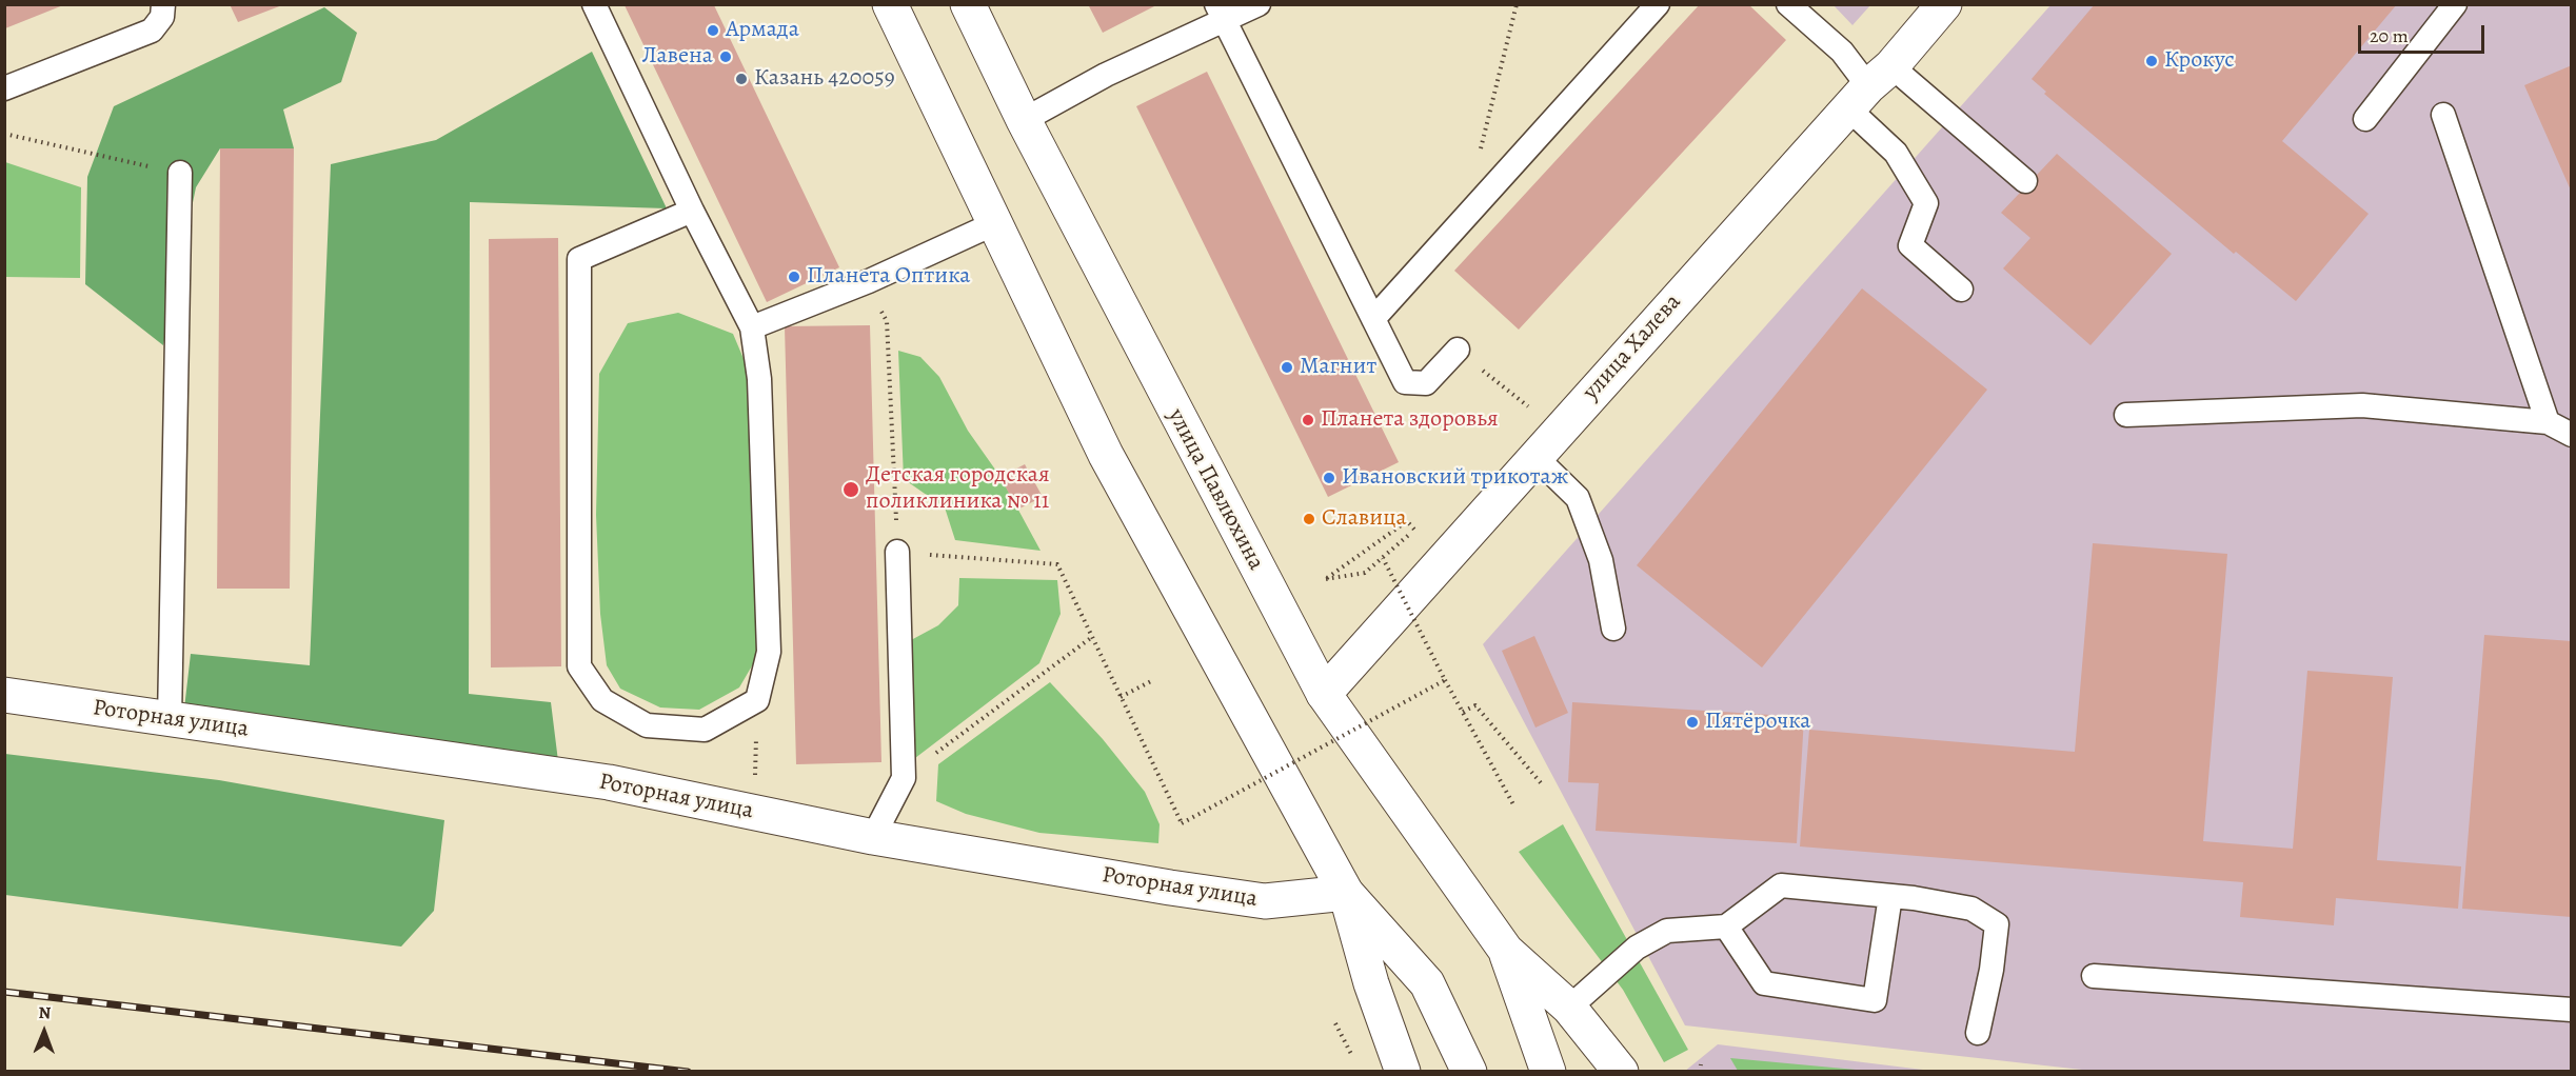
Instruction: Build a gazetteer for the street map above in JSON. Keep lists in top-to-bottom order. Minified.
{"streets":{"main road":["улица Халева","улица Павлюхина","Роторная улица"]},"crossings":[["улица Халева","улица Павлюхина"]],"places":["Армада","Лавена","Крокус","Казань 420059","Планета Оптика","Магнит","Планета здоровья","Ивановский трикотаж","Детская городская поликлиника № 11","Славица","Пятёрочка"],"scale_bar":"20 m","north":"top"}
